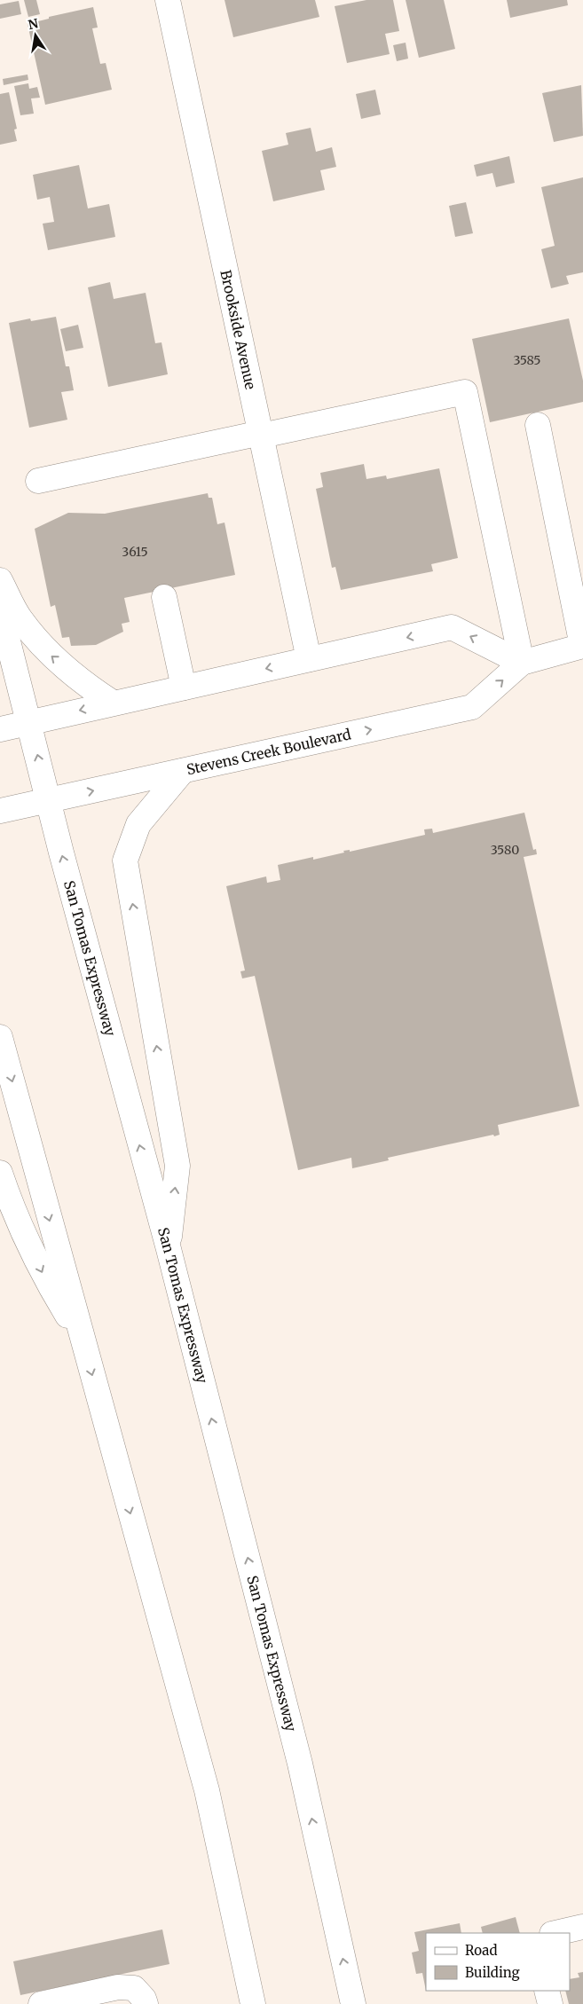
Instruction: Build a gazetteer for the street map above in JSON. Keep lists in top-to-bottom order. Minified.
{"streets":{"main road":["Brookside Avenue","Stevens Creek Boulevard","San Tomas Expressway"]},"crossings":[["Stevens Creek Boulevard","San Tomas Expressway"]],"house_numbers":["3585","3615","3580"],"legend":["Road","Building"],"north":"top"}
